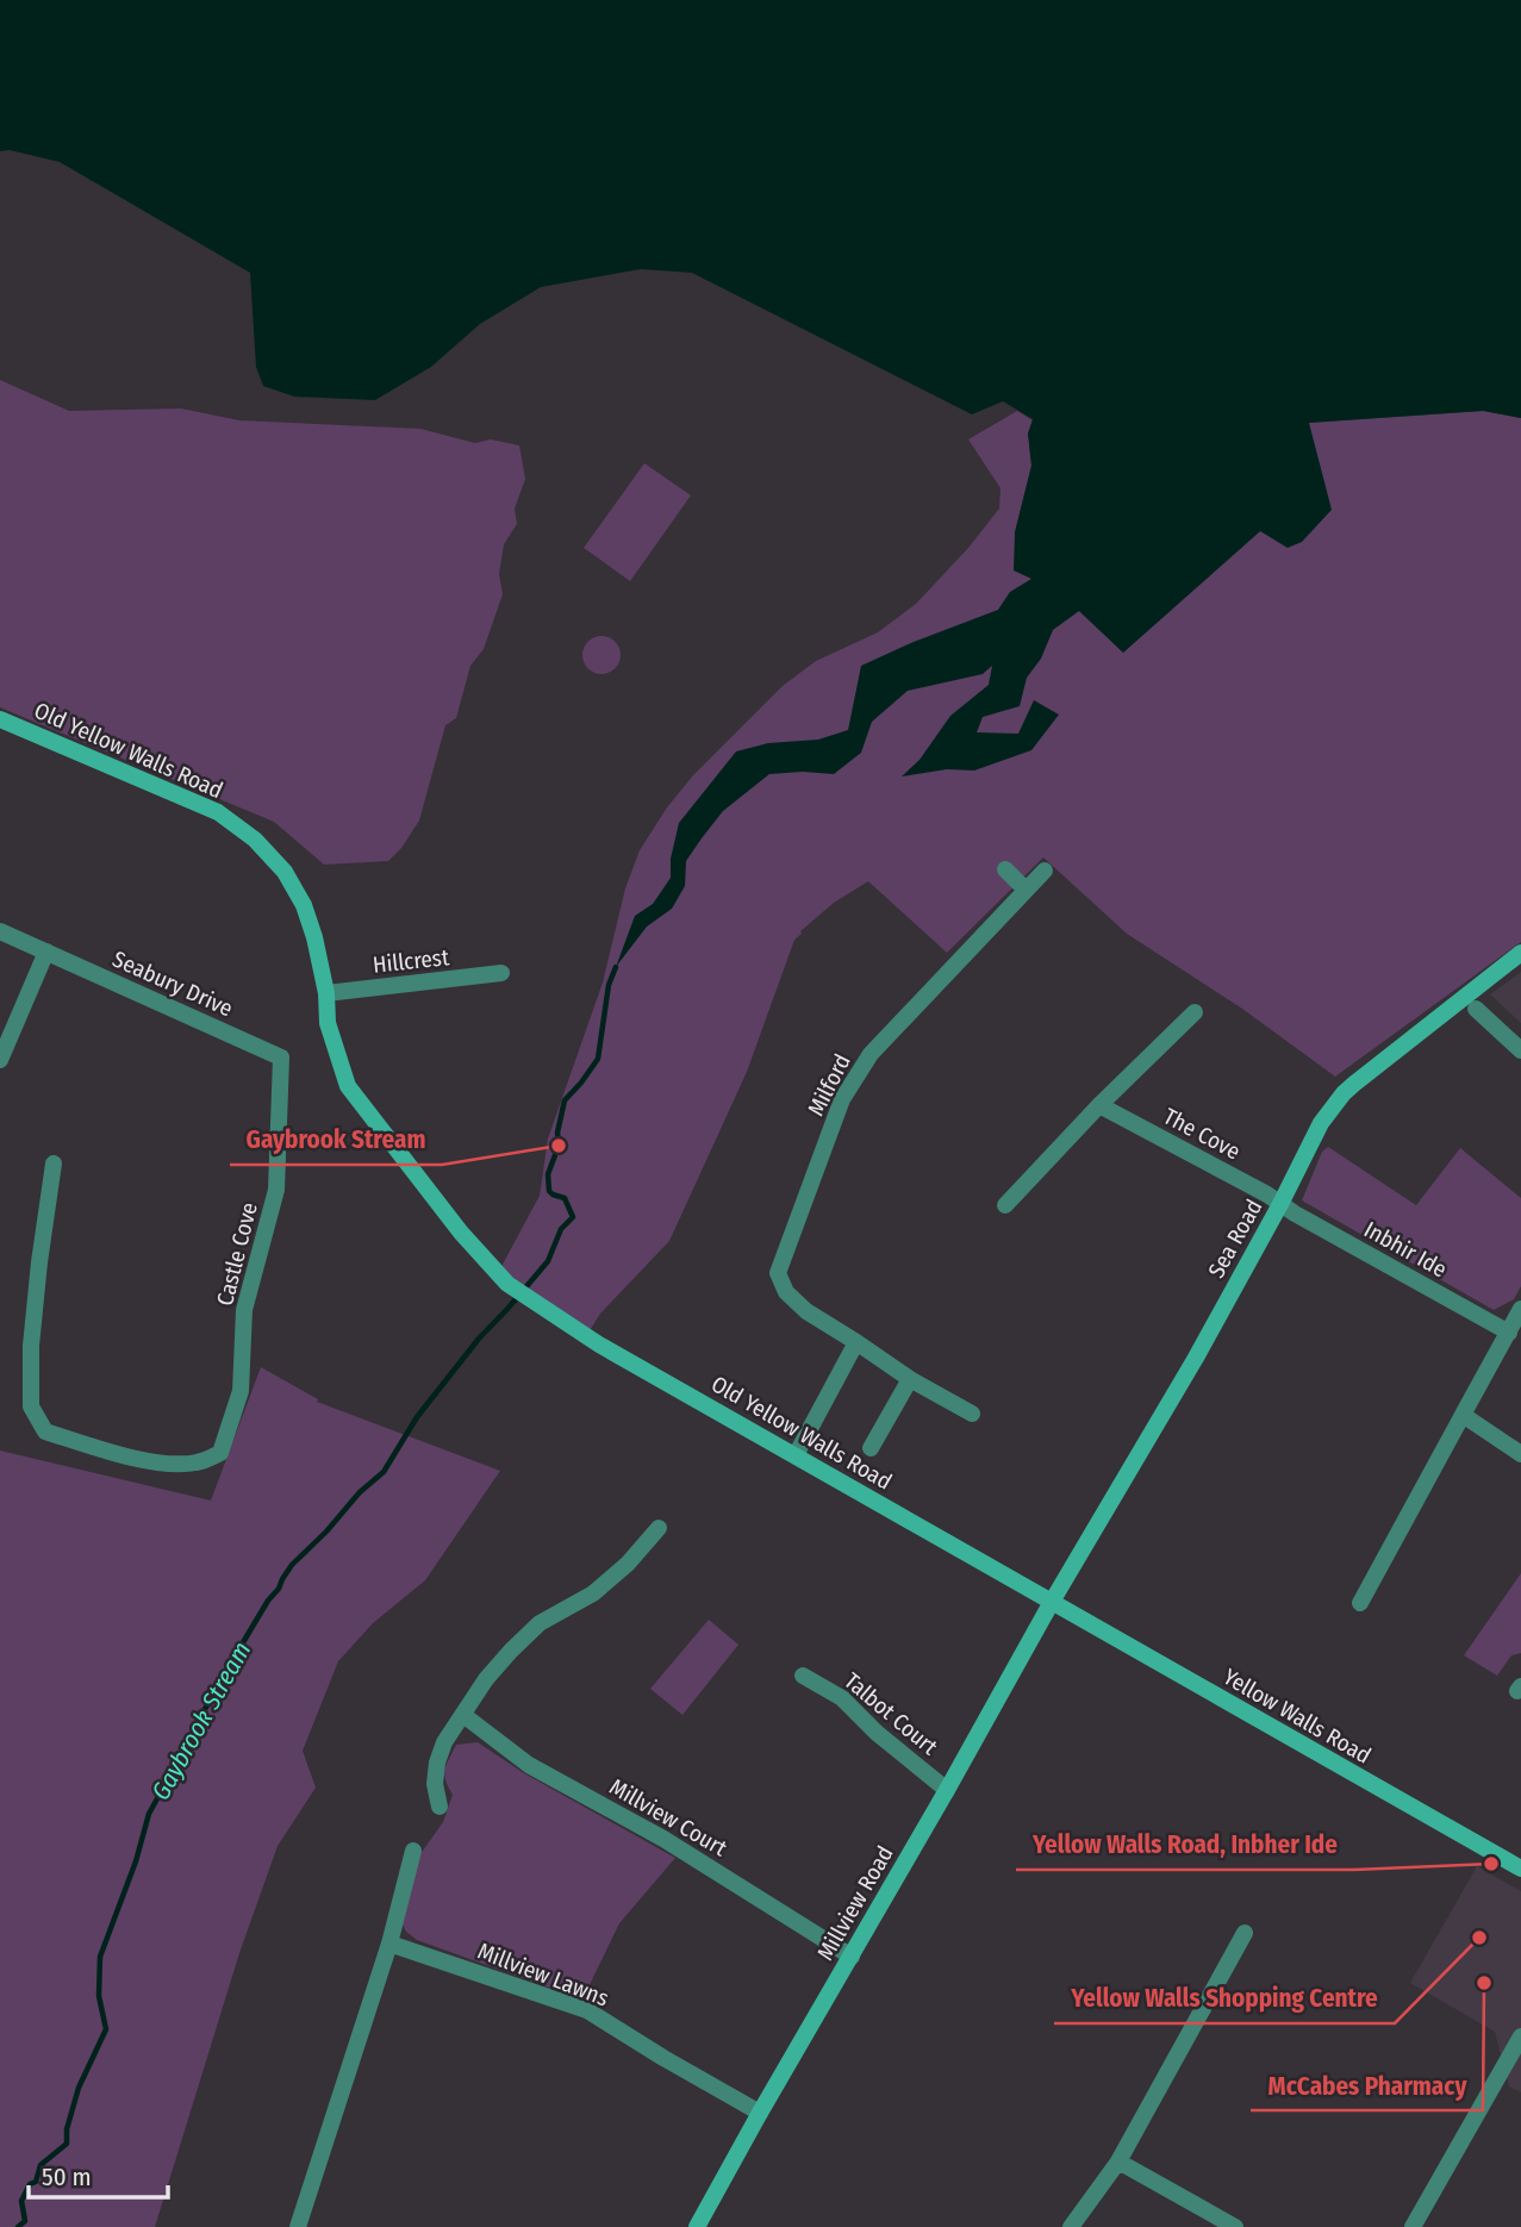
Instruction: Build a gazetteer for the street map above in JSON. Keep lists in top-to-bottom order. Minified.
{"streets":{"street":["Old Yellow Walls Road","Hillcrest","Seabury Drive","Milford","The Cove","Sea Road","Inbhir Ide","Castle Cove","Talbot Court","Yellow Walls Road","Millview Court","Millview Road","Millview Lawns"]},"crossings":[["Old Yellow Walls Road","Hillcrest"],["Old Yellow Walls Road","Sea Road"],["Old Yellow Walls Road","Yellow Walls Road"],["Old Yellow Walls Road","Millview Road"],["Seabury Drive","Castle Cove"],["The Cove","Sea Road"],["The Cove","Inbhir Ide"],["Sea Road","Inbhir Ide"],["Sea Road","Yellow Walls Road"],["Sea Road","Millview Road"],["Talbot Court","Millview Road"],["Yellow Walls Road","Millview Road"],["Millview Court","Millview Road"],["Millview Road","Millview Lawns"]],"water":["Gaybrook Stream"],"places":["Gaybrook Stream","Yellow Walls Road, Inbher Ide","Yellow Walls Shopping Centre","McCabes Pharmacy"],"scale_bar":"50 m"}
